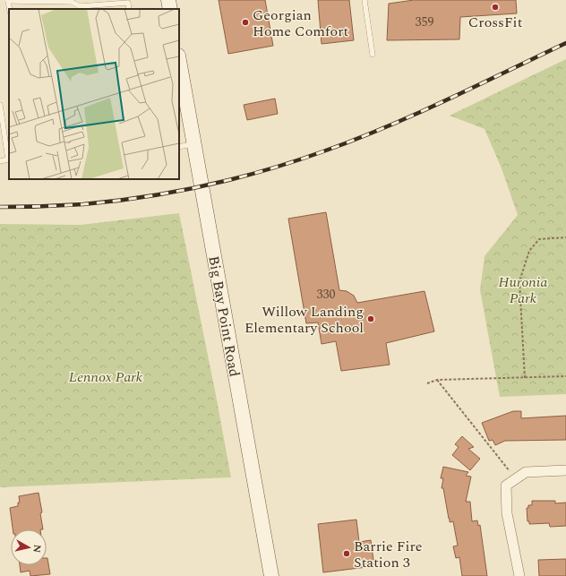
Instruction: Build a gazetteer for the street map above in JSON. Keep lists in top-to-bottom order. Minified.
{"streets":{"street":["Big Bay Point Road"]},"parks":["Huronia Park","Lennox Park"],"places":["CrossFit","Georgian Home Comfort","Willow Landing Elementary School","Barrie Fire Station 3"],"house_numbers":["359","330"],"north":"right"}
